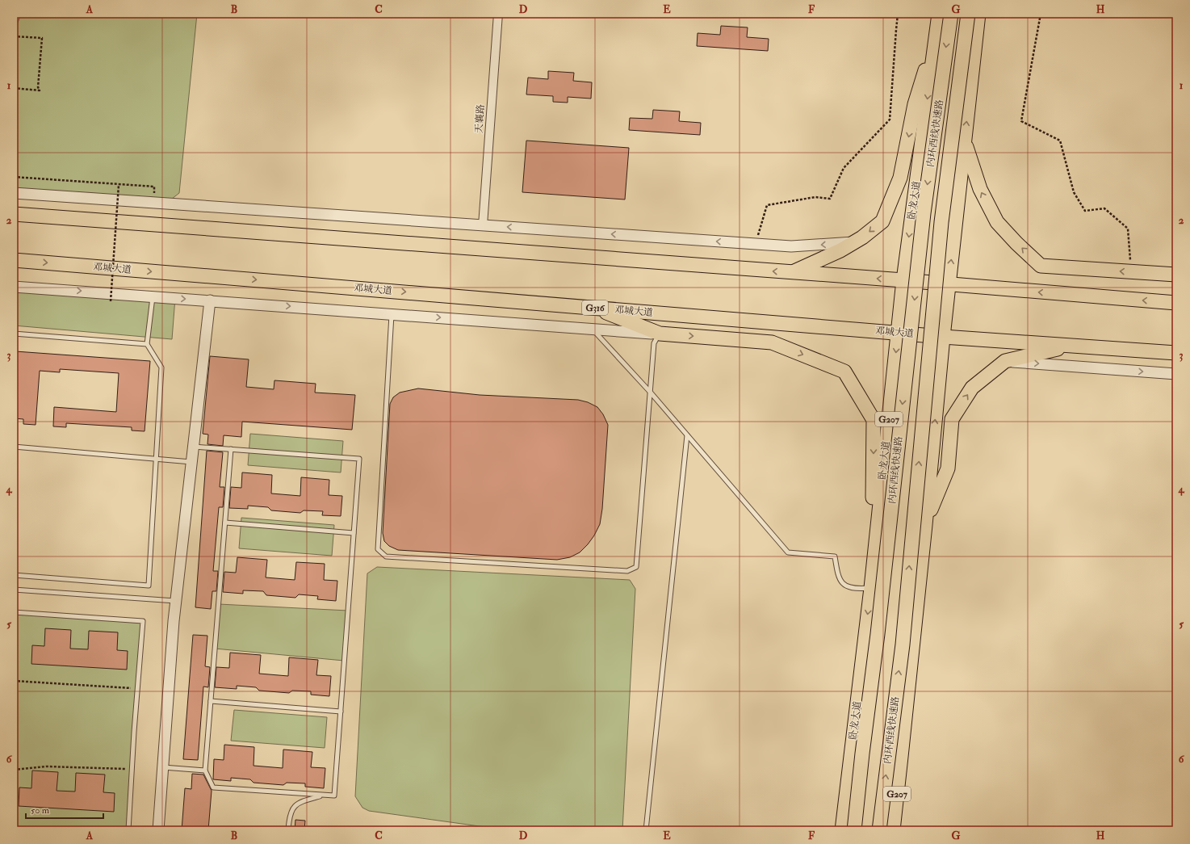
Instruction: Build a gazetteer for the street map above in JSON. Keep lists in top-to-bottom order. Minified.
{"streets":{"highway":["内环西线快速路","卧龙大道","邓城大道","G316","G207"],"street":["天襄路"]},"crossings":[["卧龙大道","邓城大道"],["邓城大道","G207"]],"scale_bar":"50 m","grid":{"columns":["A","B","C","D","E","F","G","H"],"rows":["1","2","3","4","5","6"]}}
